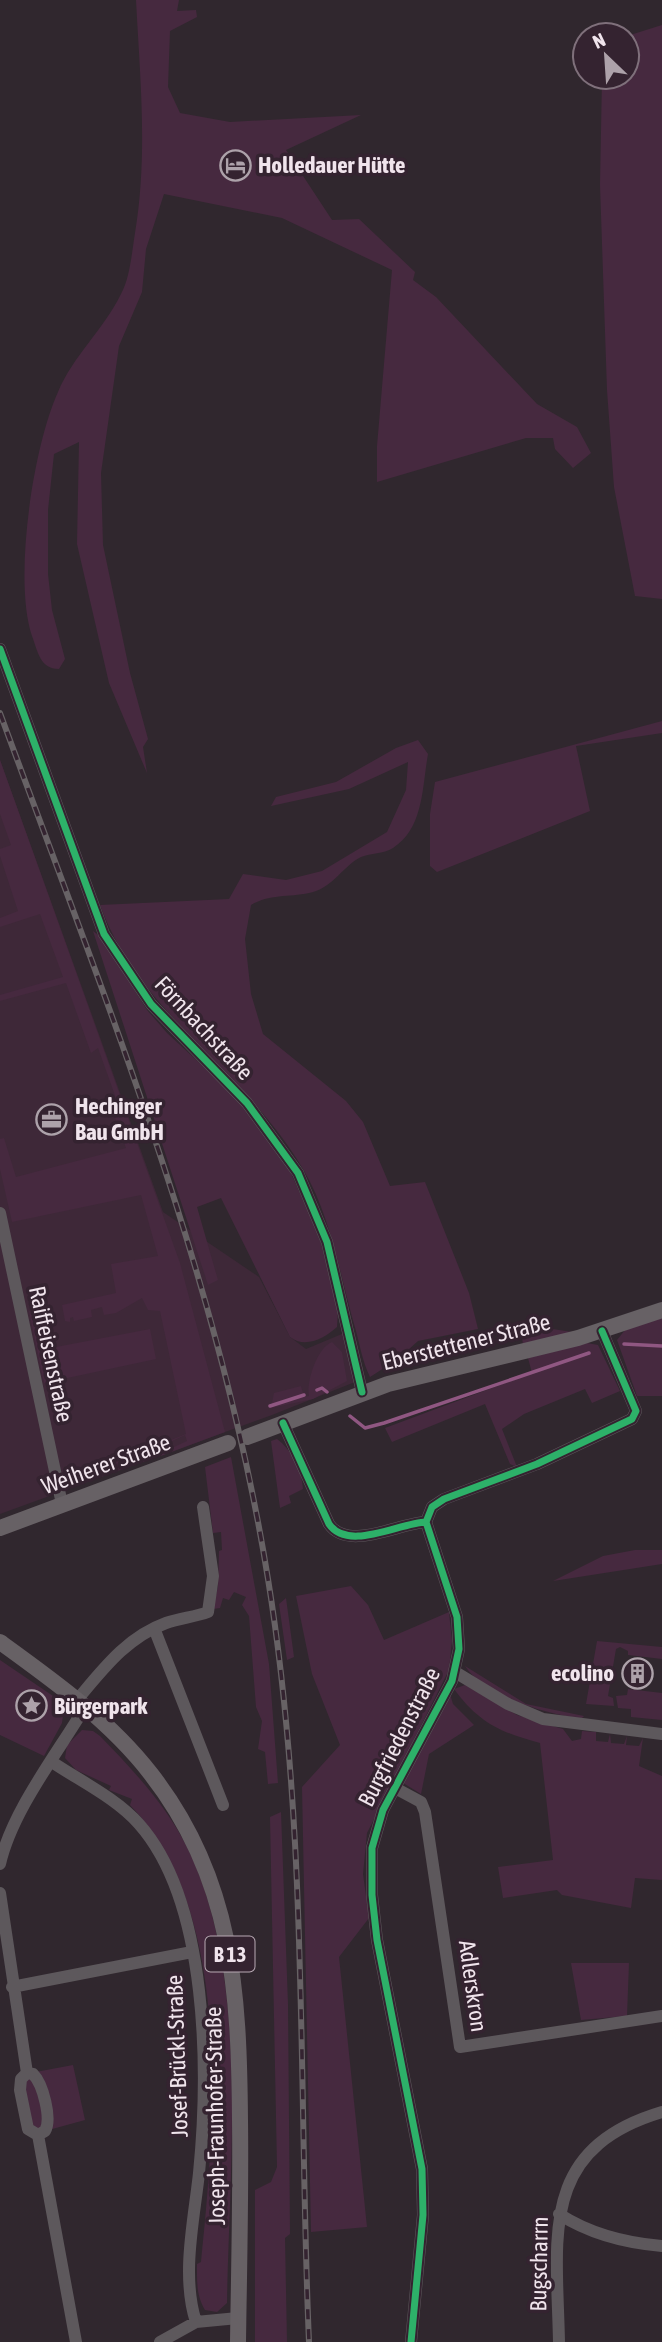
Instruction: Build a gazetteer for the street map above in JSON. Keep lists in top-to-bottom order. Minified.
{"streets":{"main road":["Eberstettener Straße","Weiherer Straße","B 13","Joseph-Fraunhofer-Straße"],"street":["Förnbachstraße","Raiffeisenstraße","Burgfriedenstraße","Adlerskron","Josef-Brückl-Straße","Bugscharrn"]},"crossings":[["Förnbachstraße","Eberstettener Straße"],["Raiffeisenstraße","Weiherer Straße"],["Burgfriedenstraße","Adlerskron"]],"places":{"hotel":["Holledauer Hütte"],"office":["Hechinger Bau GmbH"],"building":["ecolino"],"place":["Bürgerpark"]},"north":"top left"}
